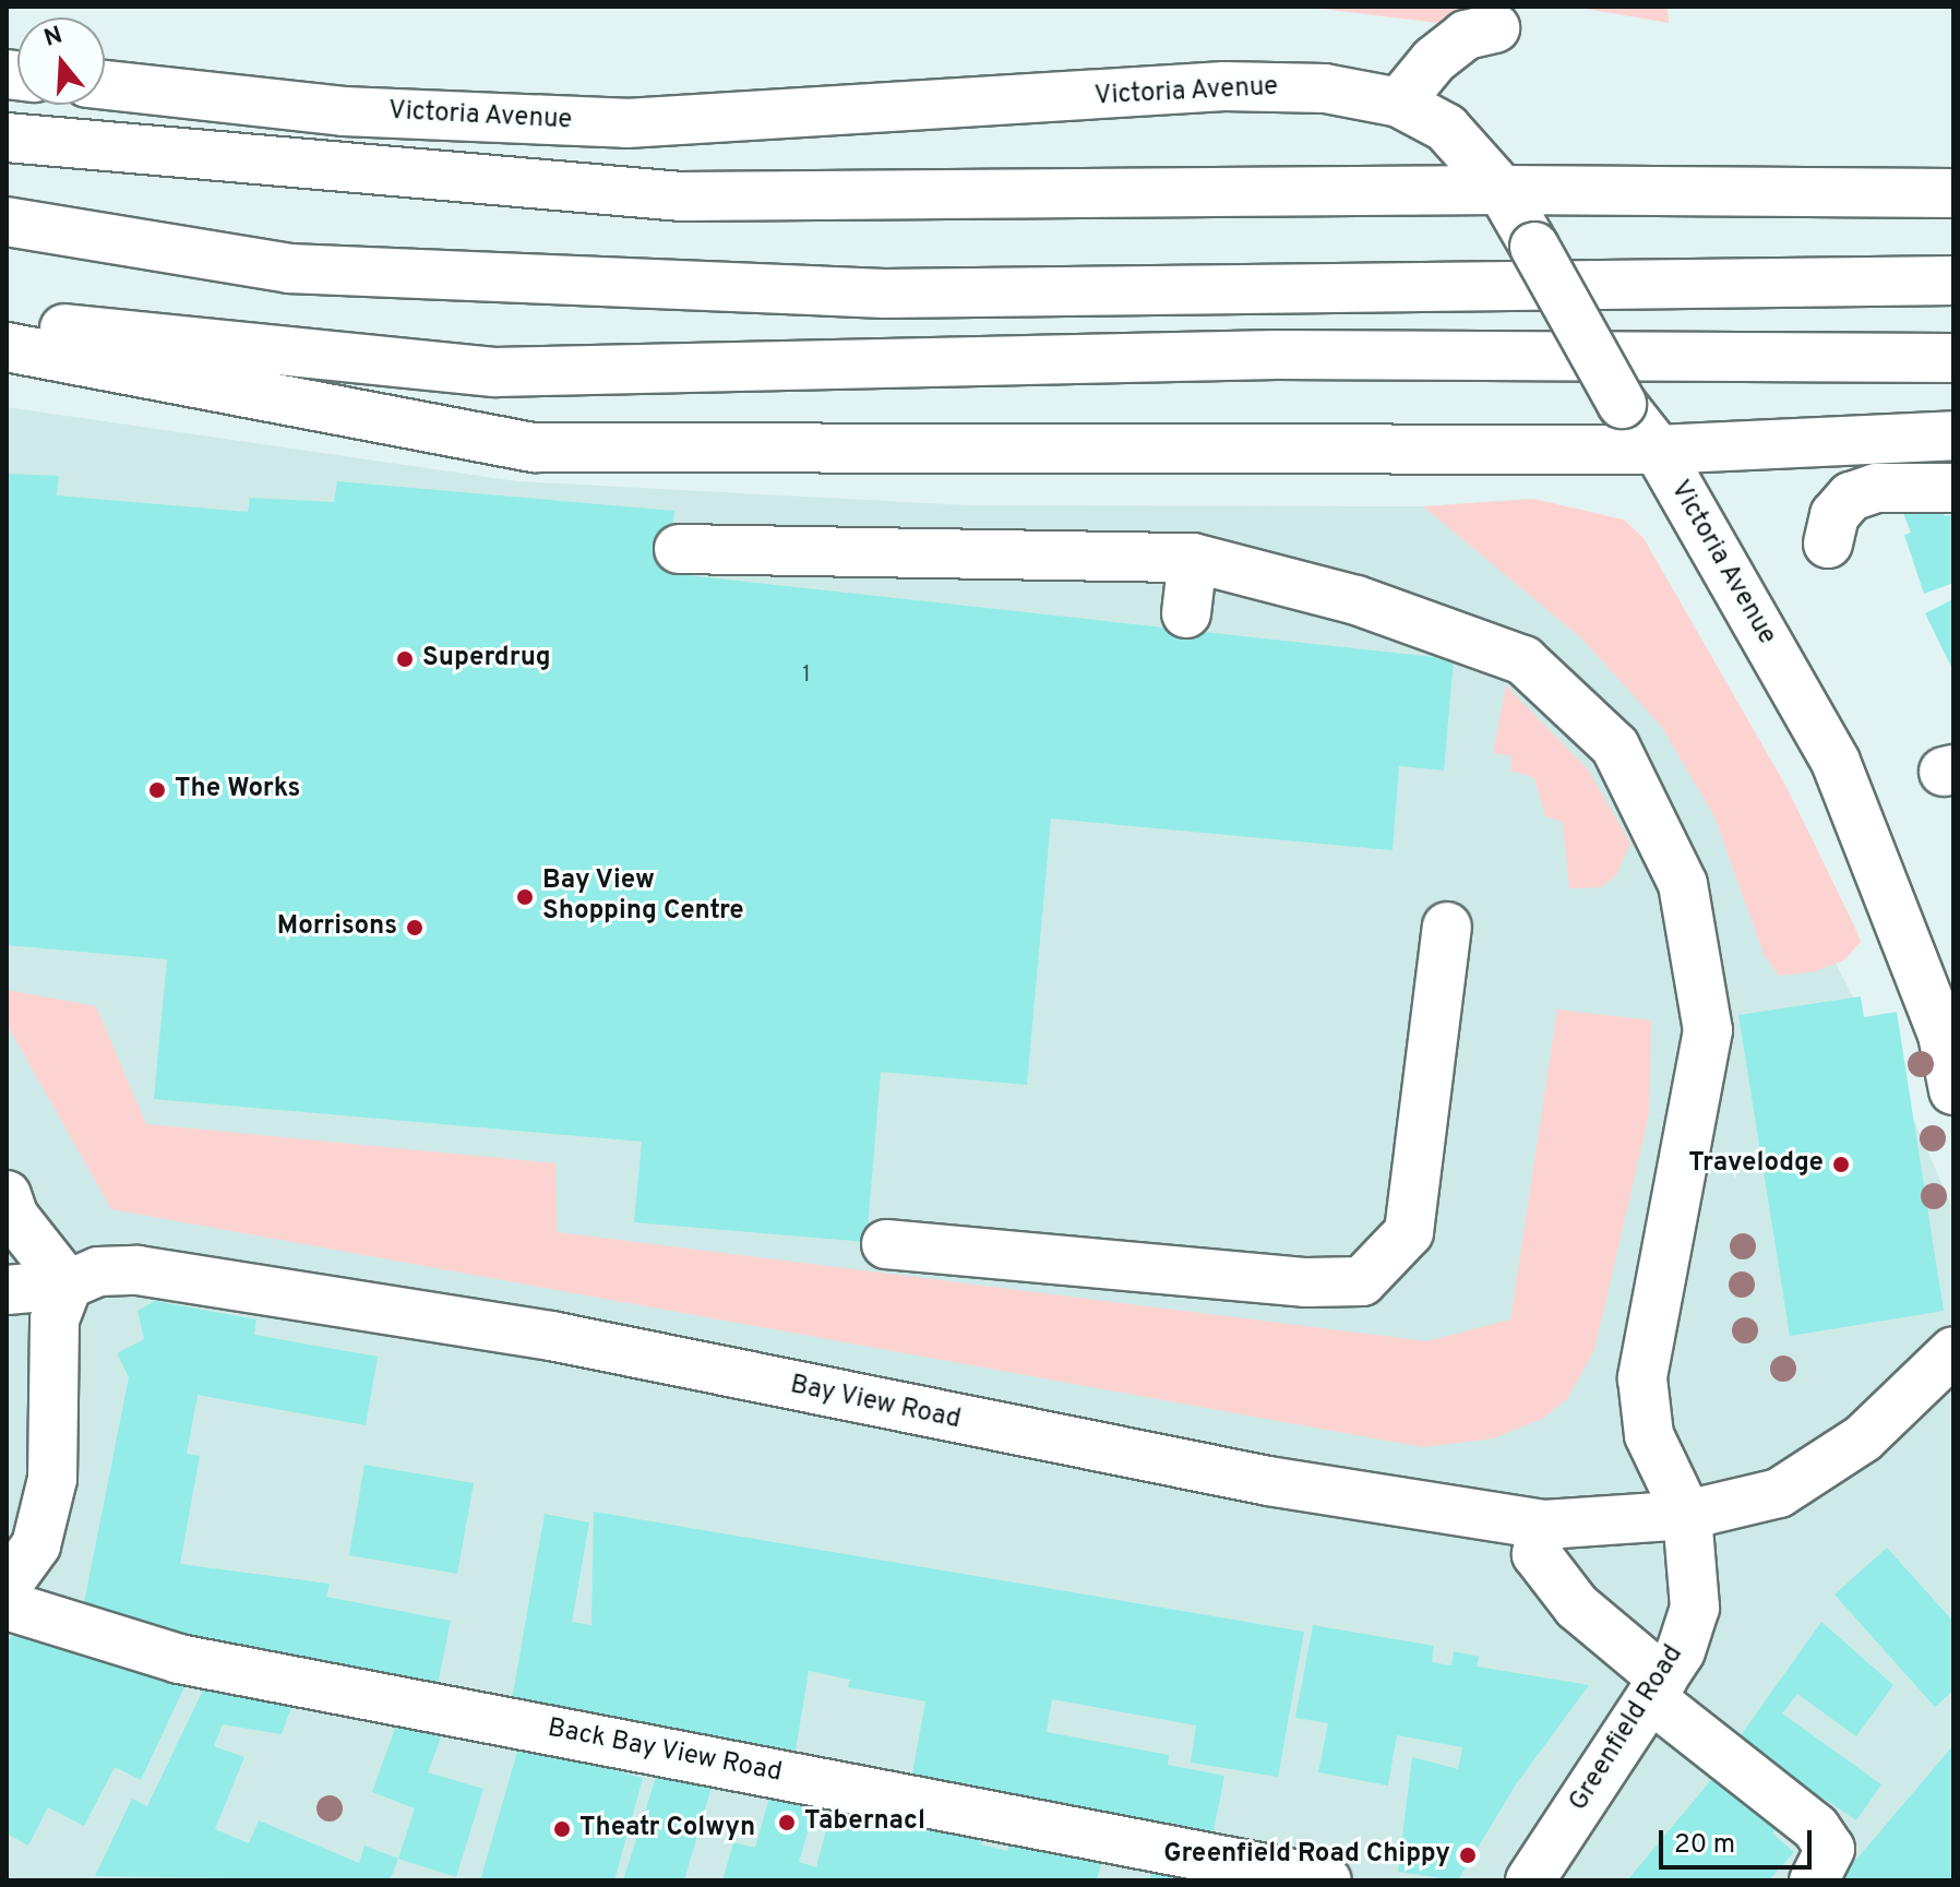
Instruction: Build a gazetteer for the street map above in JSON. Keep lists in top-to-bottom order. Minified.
{"streets":{"main road":["Victoria Avenue","Bay View Road","Greenfield Road","Back Bay View Road"]},"crossings":[["Bay View Road","Greenfield Road"]],"places":["Superdrug","The Works","Bay View Shopping Centre","Morrisons","Travelodge","Tabernacl","Theatr Colwyn","Greenfield Road Chippy"],"house_numbers":["1"],"scale_bar":"20 m","north":"top"}
